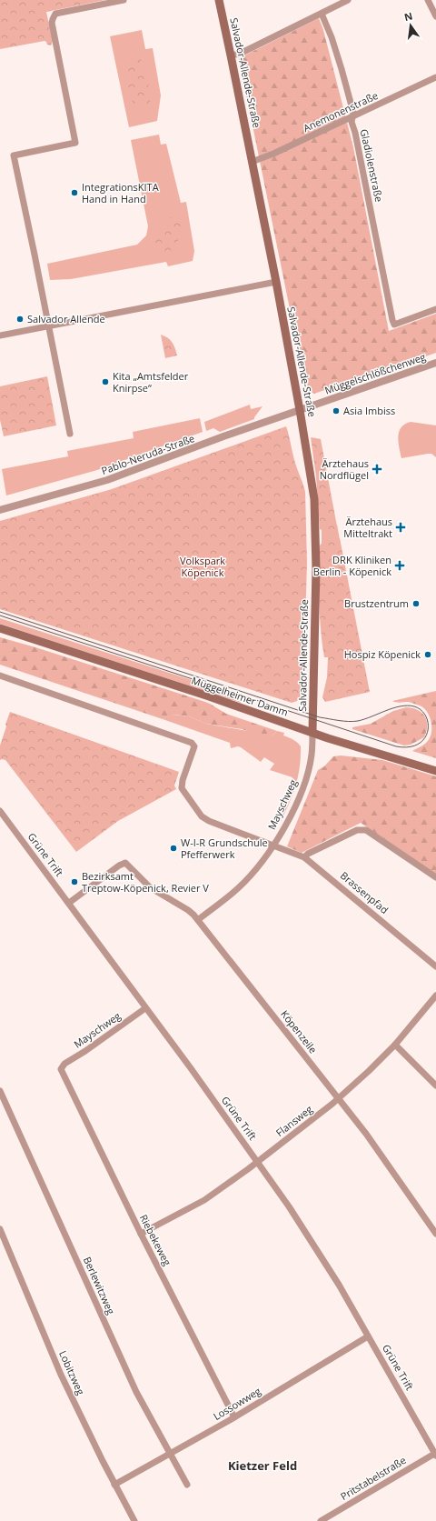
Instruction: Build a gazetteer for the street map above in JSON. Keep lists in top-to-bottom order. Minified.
{"streets":{"main road":["Salvador-Allende-Straße","Müggelheimer Damm"],"street":["Anemonenstraße","Gladiolenstraße","Müggelschlößchenweg","Pablo-Neruda-Straße","Mayschweg","Grüne Trift","Brassenpfad","Köpenzeile","Flansweg","Riebekeweg","Berlewitzweg","Lobitzweg","Lossowweg","Pritstabelstraße"]},"crossings":[["Salvador-Allende-Straße","Anemonenstraße"],["Salvador-Allende-Straße","Müggelschlößchenweg"],["Salvador-Allende-Straße","Pablo-Neruda-Straße"],["Salvador-Allende-Straße","Müggelheimer Damm"],["Salvador-Allende-Straße","Mayschweg"],["Anemonenstraße","Gladiolenstraße"],["Müggelschlößchenweg","Pablo-Neruda-Straße"],["Müggelheimer Damm","Mayschweg"],["Mayschweg","Grüne Trift"],["Mayschweg","Brassenpfad"],["Mayschweg","Köpenzeile"],["Mayschweg","Riebekeweg"],["Grüne Trift","Köpenzeile"],["Grüne Trift","Flansweg"],["Grüne Trift","Lossowweg"],["Grüne Trift","Pritstabelstraße"],["Köpenzeile","Flansweg"],["Flansweg","Riebekeweg"],["Riebekeweg","Lossowweg"],["Berlewitzweg","Lossowweg"],["Lobitzweg","Lossowweg"]],"districts":["Kietzer Feld"],"parks":["Volkspark Köpenick"],"places":{"other":["IntegrationsKITA Hand in Hand","Salvador Allende","Kita „Amtsfelder Knirpse“","Asia Imbiss","Brustzentrum","Hospiz Köpenick","W-I-R Grundschule Pfefferwerk","Bezirksamt Treptow-Köpenick, Revier V"],"health":["Ärztehaus Nordflügel","Ärztehaus Mitteltrakt","DRK Kliniken Berlin - Köpenick"]},"north":"top"}
